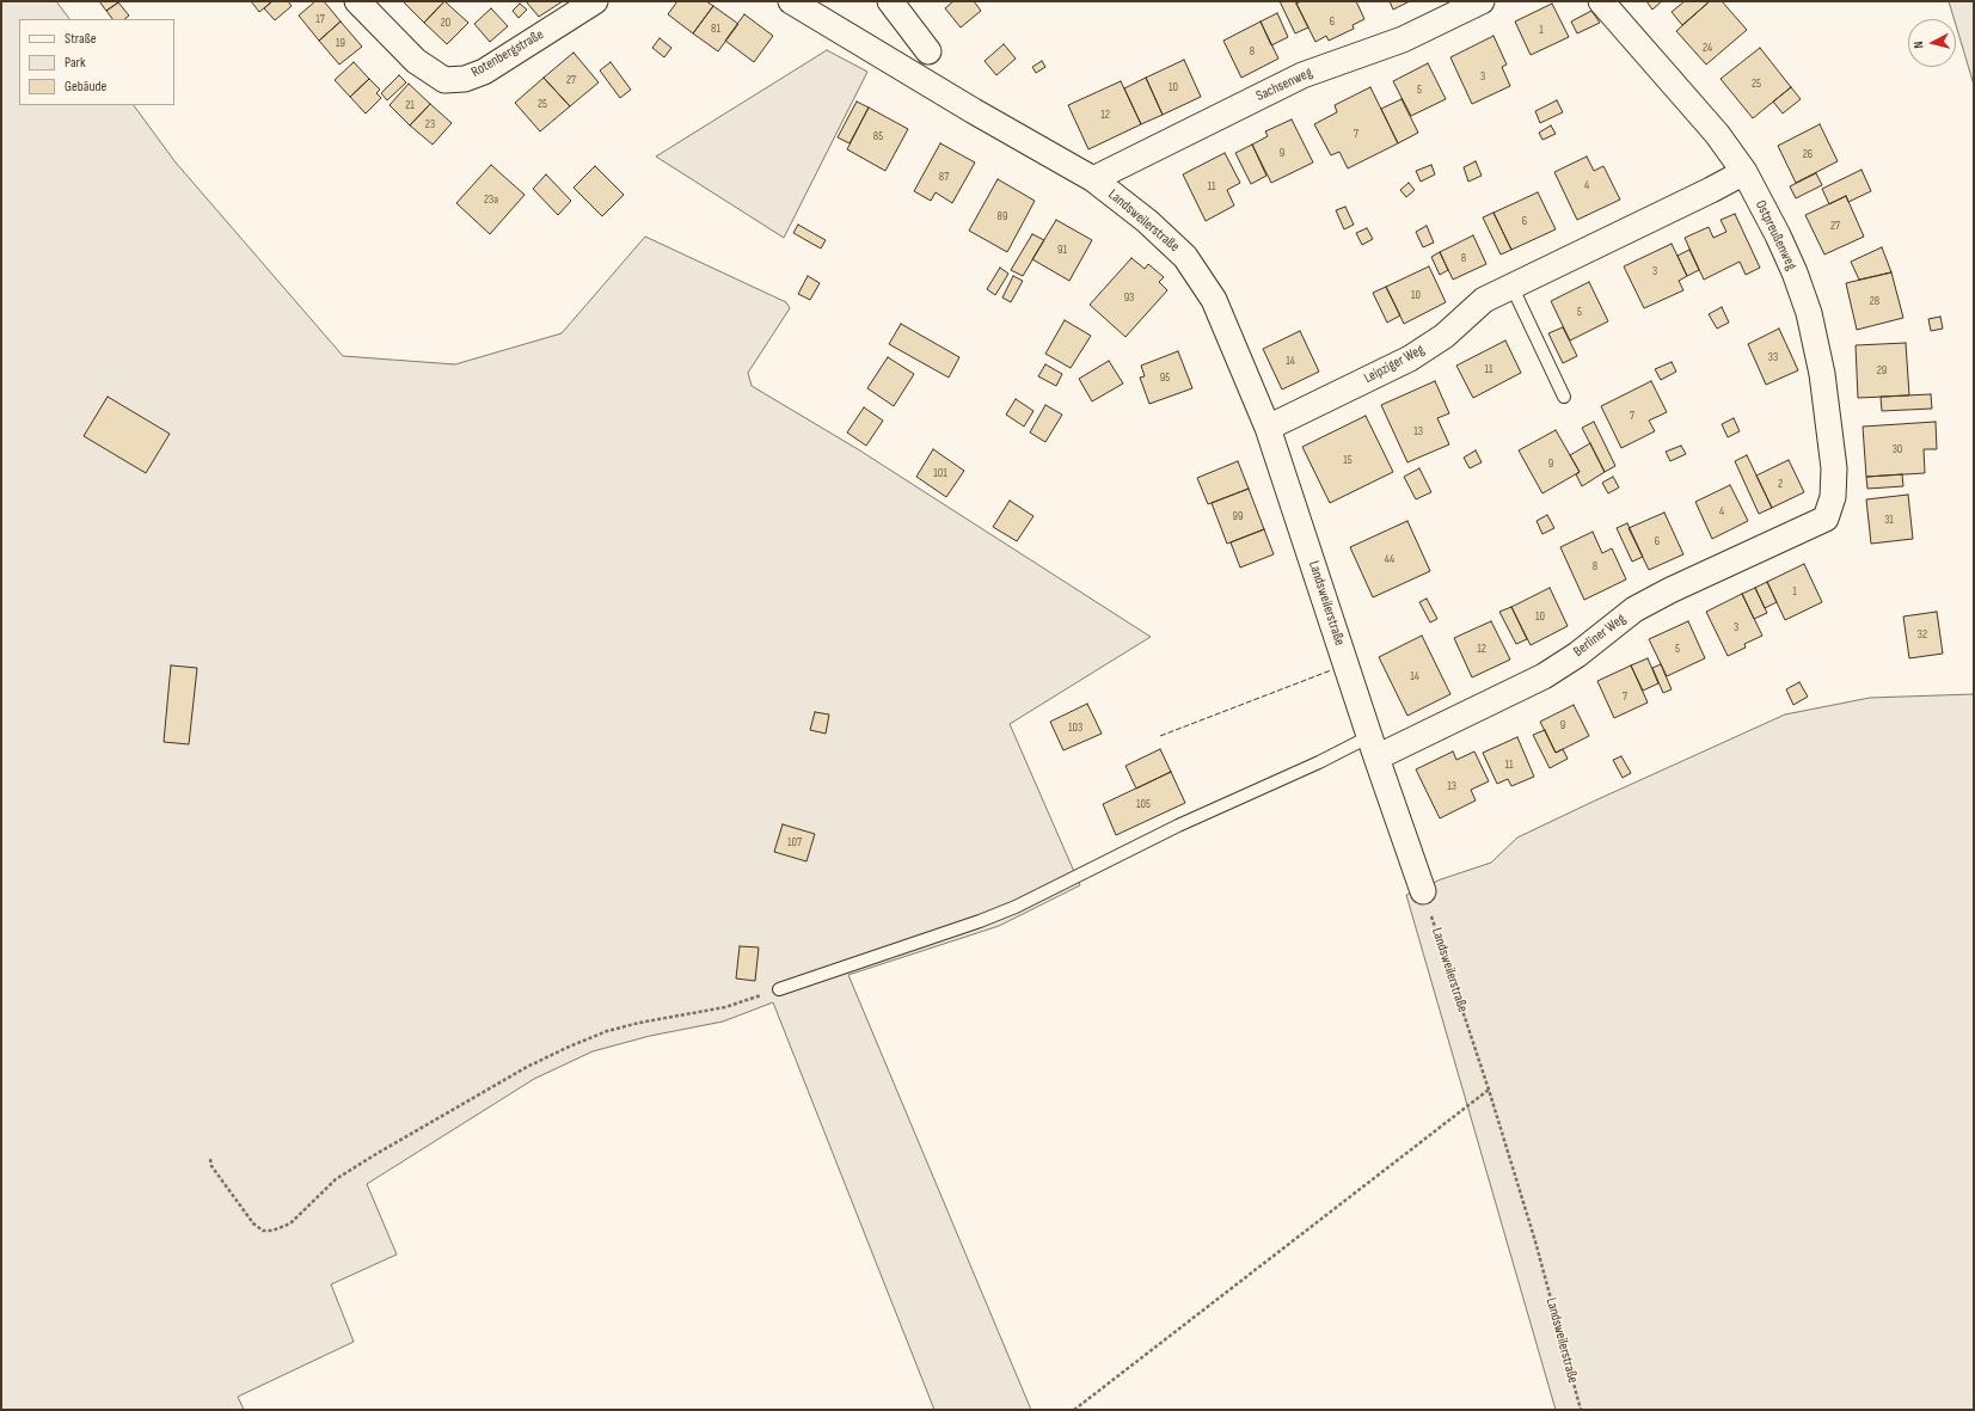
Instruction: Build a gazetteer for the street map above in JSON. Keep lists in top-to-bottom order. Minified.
{"streets":{"street":["Rotenbergstraße","Sachsenweg","Landsweilerstraße","Ostpreußenweg","Leipziger Weg","Berliner Weg"]},"crossings":[["Sachsenweg","Landsweilerstraße"],["Landsweilerstraße","Leipziger Weg"],["Landsweilerstraße","Berliner Weg"],["Ostpreußenweg","Leipziger Weg"],["Ostpreußenweg","Berliner Weg"]],"house_numbers":["17","6","20","81","1","19","24","8","3","27","25","10","5","25","21","12","23","7","85","9","26","87","4","11","23a","89","6","27","91","8","3","10","93","28","5","33","14","11","29","95","7","13","30","15","9","101","2","4","99","31","6","44","8","1","10","3","32","12","5","14","7","9","103","11","13","105","107"],"legend":["Straße","Park","Gebäude"],"north":"left"}
